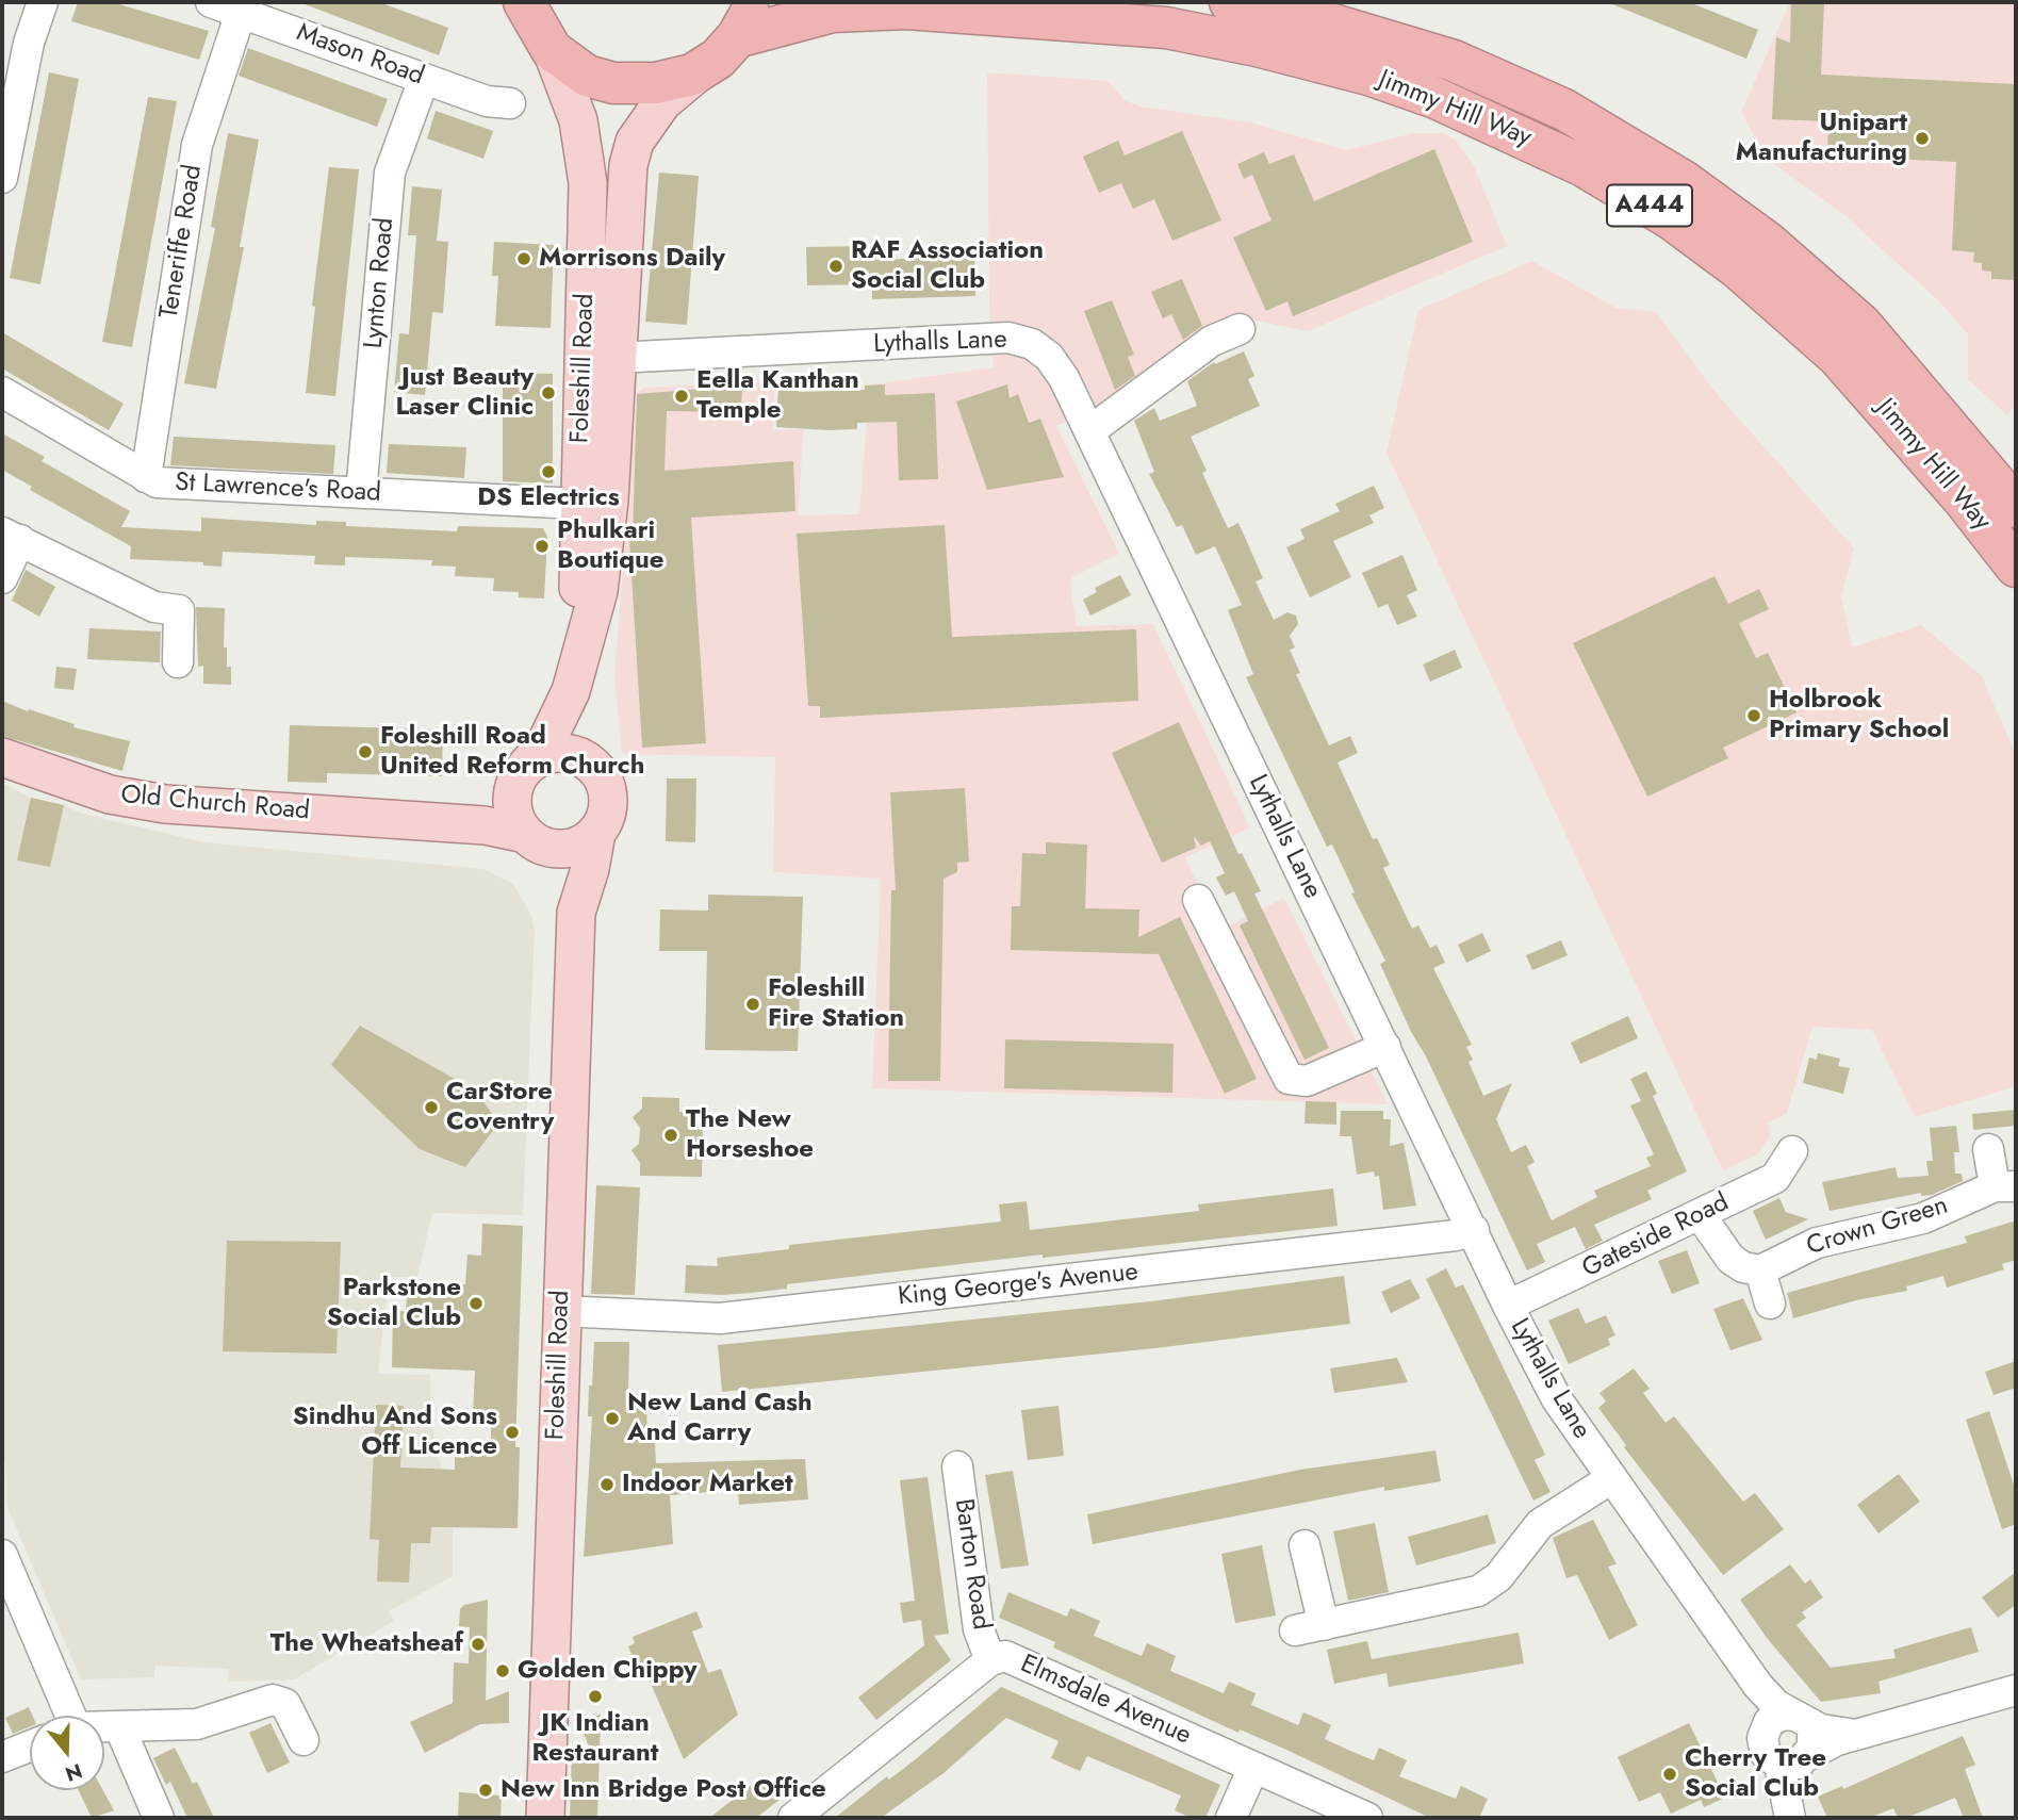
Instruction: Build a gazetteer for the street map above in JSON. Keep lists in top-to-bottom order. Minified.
{"streets":{"highway":["Jimmy Hill Way","A444"],"main road":["Foleshill Road","Old Church Road"],"street":["Mason Road","Teneriffe Road","Lynton Road","Lythalls Lane","St Lawrence's Road","Crown Green","Gateside Road","King George's Avenue","Barton Road","Elmsdale Avenue"]},"crossings":[["Mason Road","Teneriffe Road"],["Mason Road","Lynton Road"],["Teneriffe Road","St Lawrence's Road"],["Lynton Road","St Lawrence's Road"],["Lythalls Lane","Foleshill Road"],["Lythalls Lane","Gateside Road"],["Lythalls Lane","King George's Avenue"],["Foleshill Road","St Lawrence's Road"],["Foleshill Road","Old Church Road"],["Foleshill Road","King George's Avenue"],["Barton Road","Elmsdale Avenue"]],"places":["Unipart Manufacturing","Morrisons Daily","RAF Association Social Club","Just Beauty Laser Clinic","Eella Kanthan Temple","DS Electrics","Phulkari Boutique","Holbrook Primary School","Foleshill Road United Reform Church","Foleshill Fire Station","CarStore Coventry","The New Horseshoe","Parkstone Social Club","New Land Cash And Carry","Sindhu And Sons Off Licence","Indoor Market","The Wheatsheaf","Golden Chippy","JK Indian Restaurant","Cherry Tree Social Club","New Inn Bridge Post Office"],"north":"bottom"}
